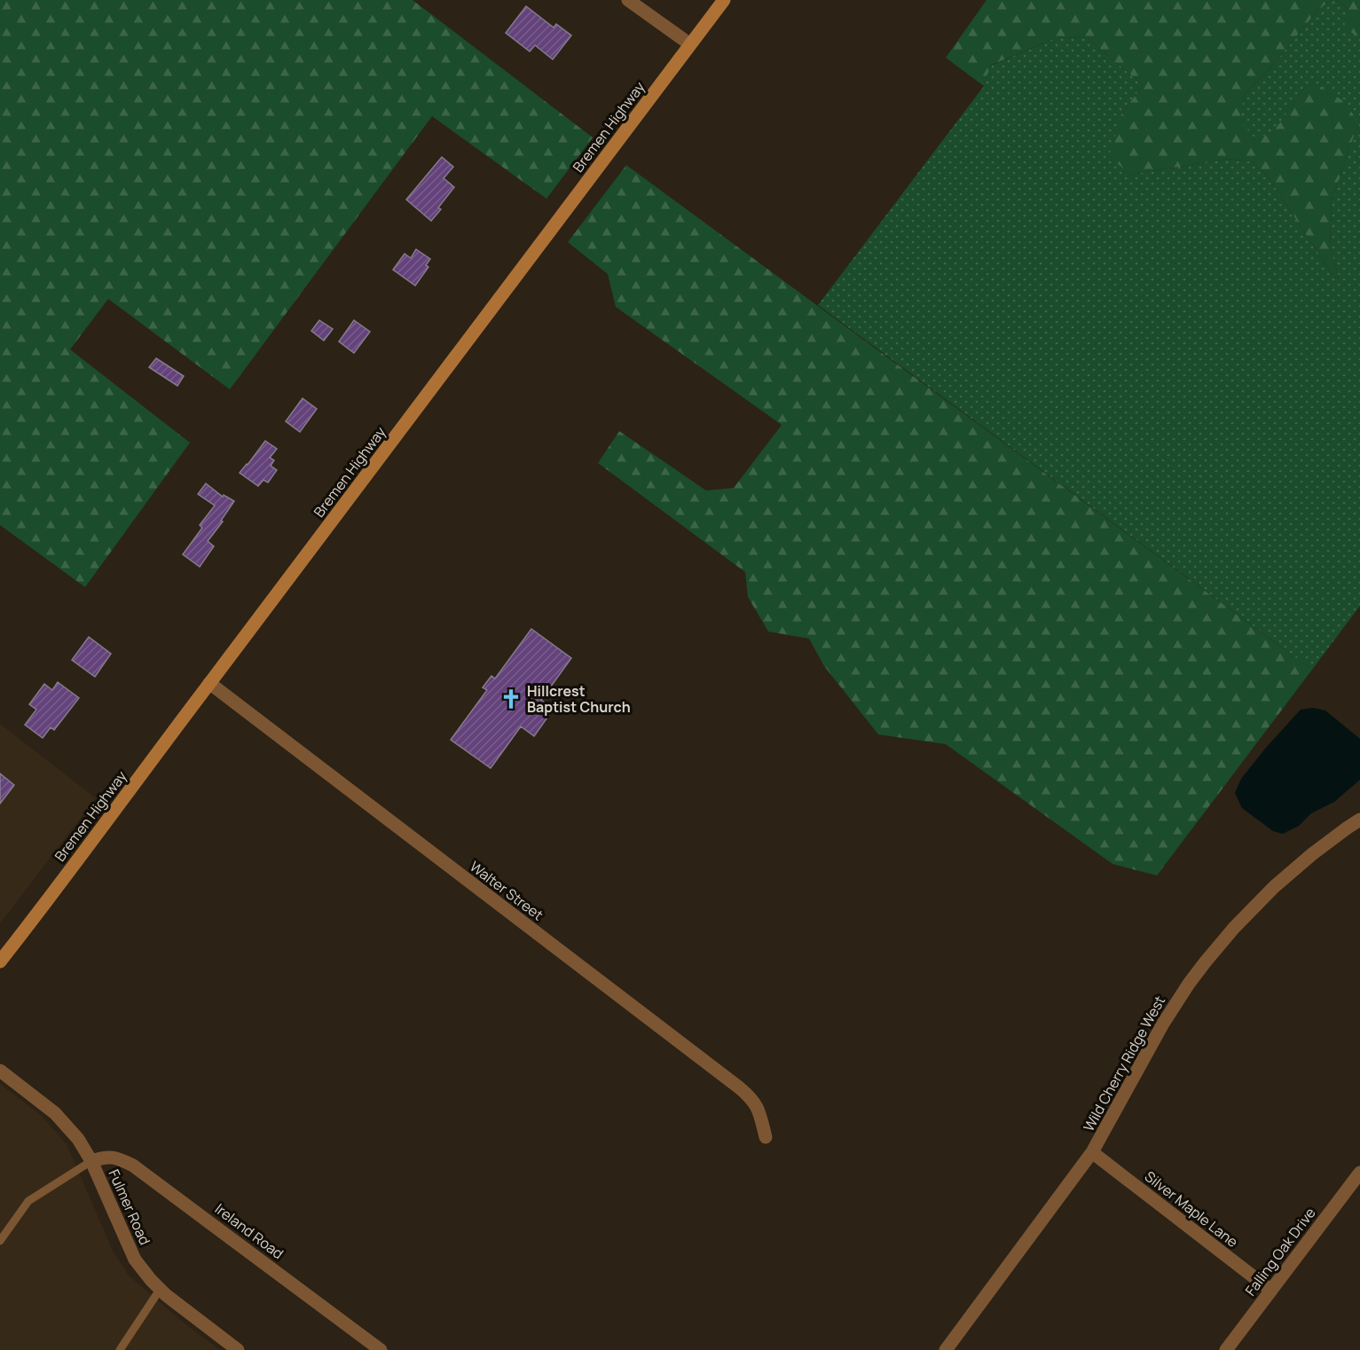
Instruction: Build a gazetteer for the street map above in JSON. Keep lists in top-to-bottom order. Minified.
{"streets":{"main road":["Bremen Highway"],"street":["Walter Street","Wild Cherry Ridge West","Fulmer Road","Silver Maple Lane","Ireland Road","Falling Oak Drive"]},"crossings":[["Bremen Highway","Walter Street"],["Wild Cherry Ridge West","Silver Maple Lane"],["Fulmer Road","Ireland Road"],["Silver Maple Lane","Falling Oak Drive"]],"places":{"church":["Hillcrest Baptist Church"]}}
